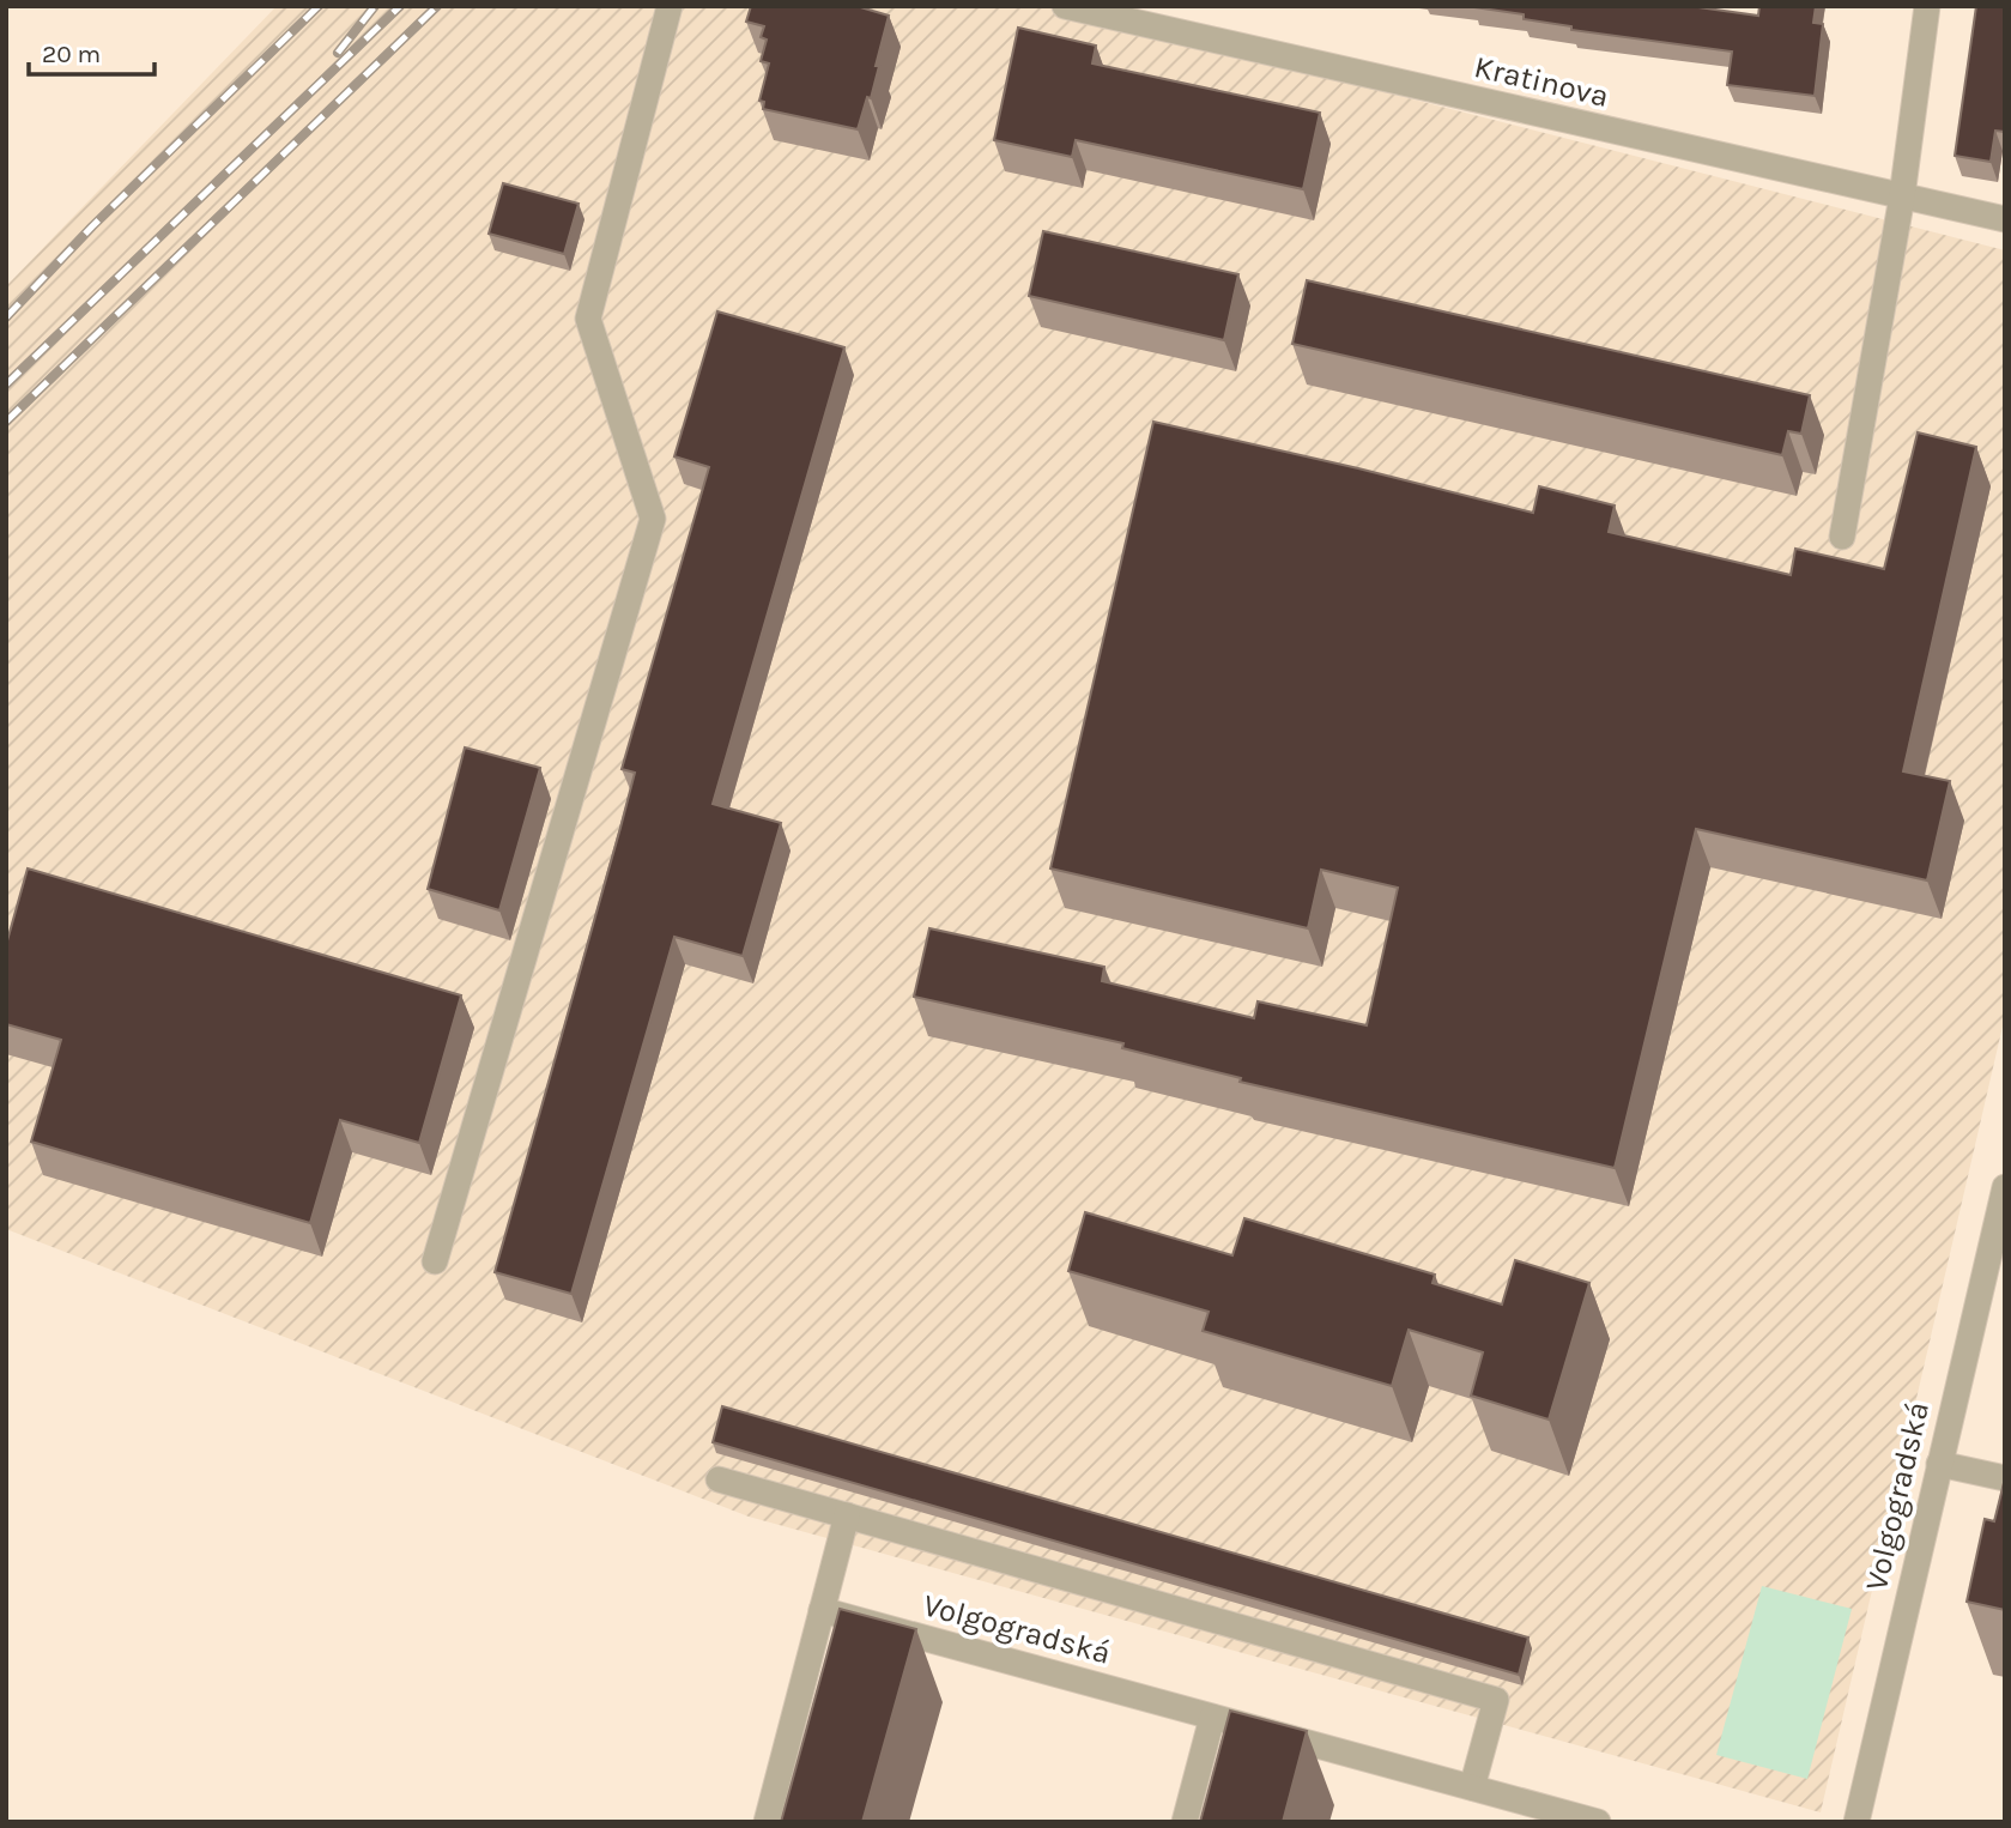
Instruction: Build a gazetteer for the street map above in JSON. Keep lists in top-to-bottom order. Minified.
{"streets":{"street":["Kratinova","Volgogradská"]},"scale_bar":"20 m"}
